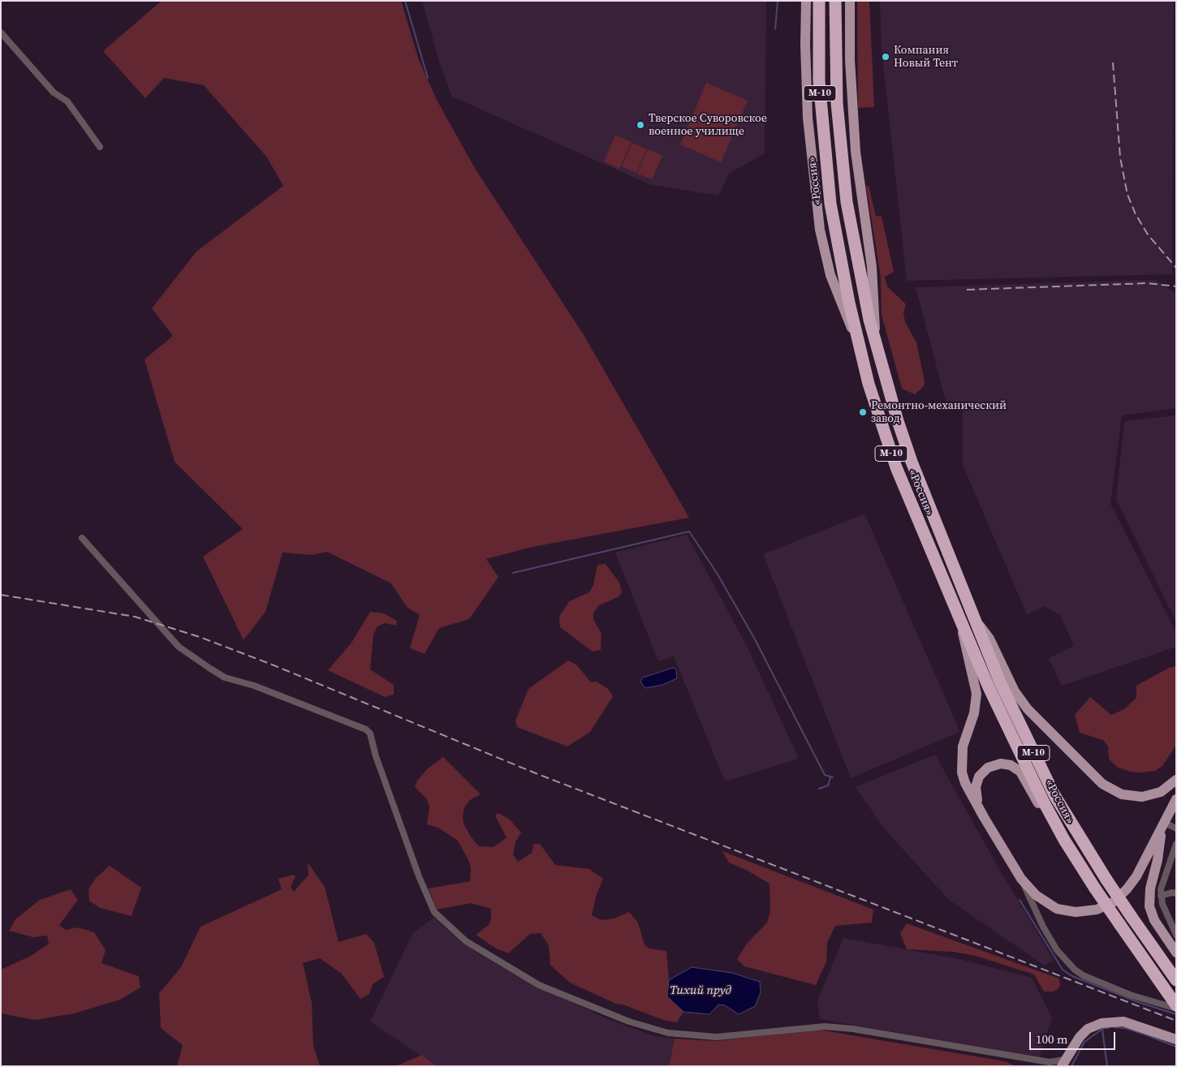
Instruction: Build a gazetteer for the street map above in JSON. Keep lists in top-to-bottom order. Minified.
{"streets":{"highway":["М-10","«Россия»"]},"water":["Тихий пруд"],"places":["Компания Новый Тент","Тверское Суворовское военное училище","Ремонтно-механический завод"],"scale_bar":"100 m"}
